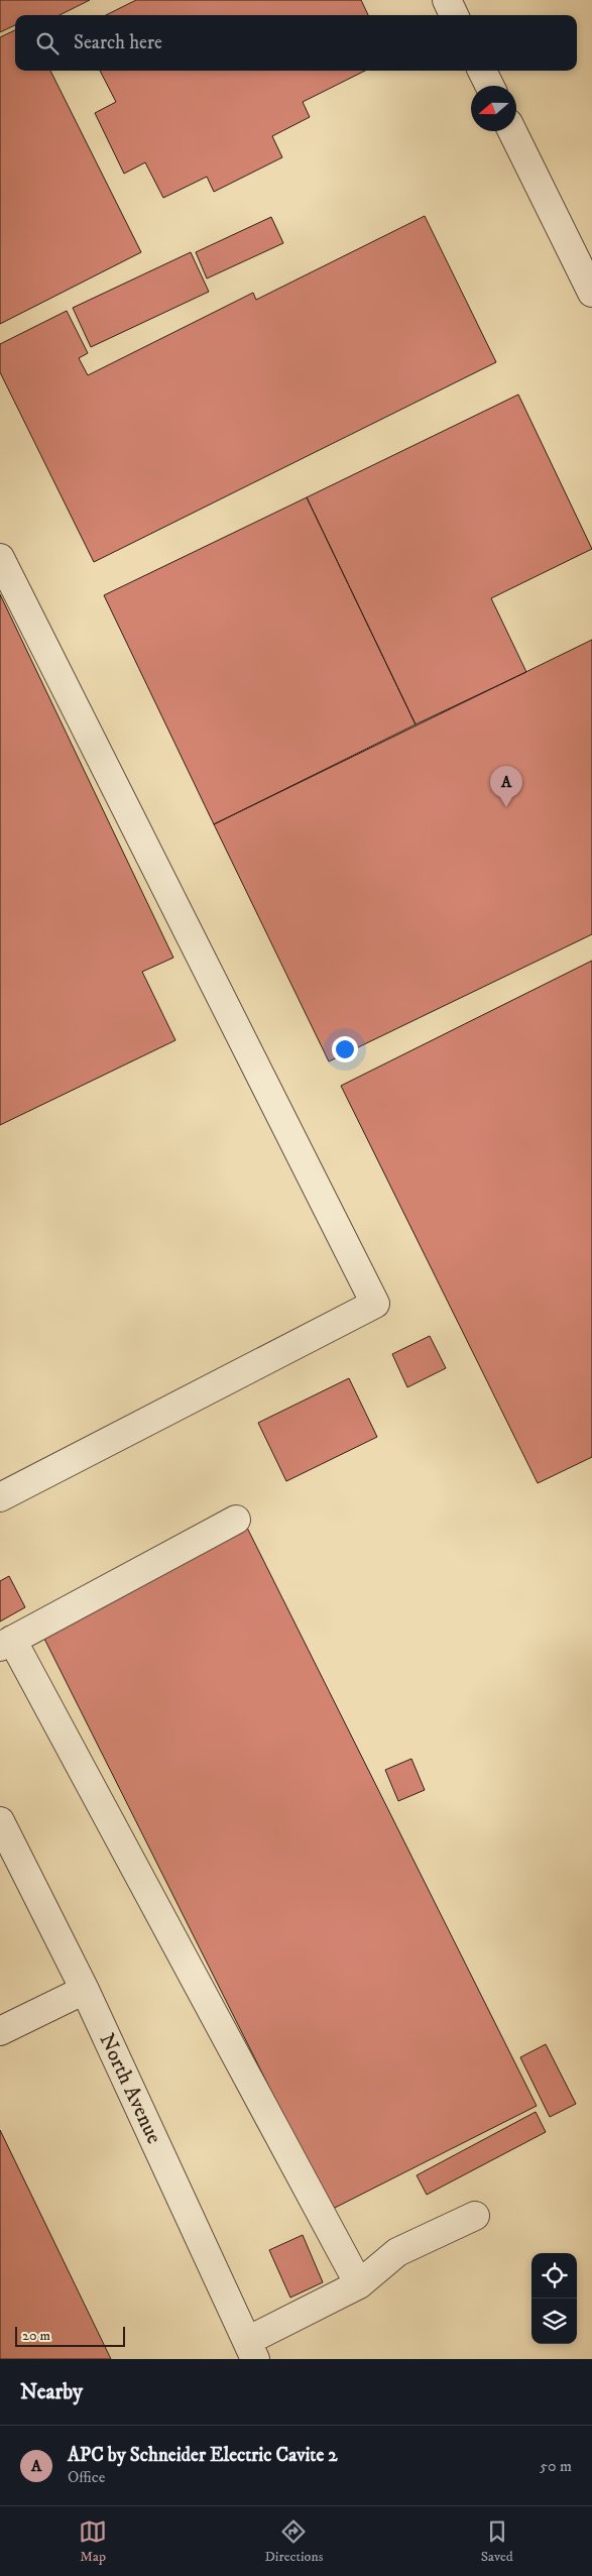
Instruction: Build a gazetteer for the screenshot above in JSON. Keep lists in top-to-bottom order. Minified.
{"streets":{"street":["North Avenue"]},"scale_bar":"20 m","north":"left","page":{"search":"Search here","pins":"A","scale":"20 m","heading":"Nearby","list":[{"mark":"A","name":"APC by Schneider Electric Cavite 2","note":"Office","value":"50 m"}],"nav":["Map","Directions","Saved"]}}
